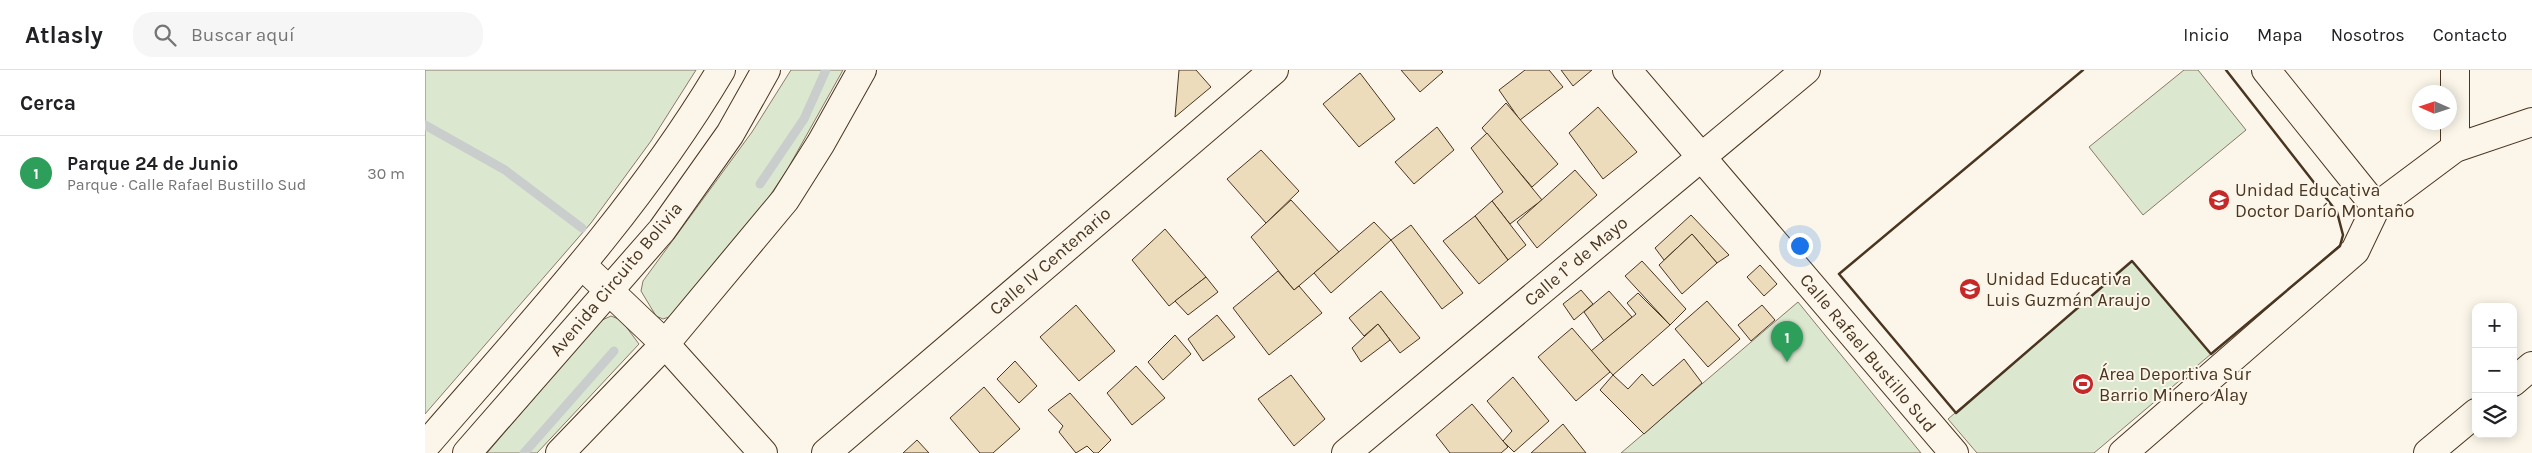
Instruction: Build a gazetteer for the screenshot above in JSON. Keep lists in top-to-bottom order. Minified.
{"streets":{"street":["Calle IV Centenario","Calle 1° de Mayo","Avenida Circuito Bolivia","Calle Rafael Bustillo Sud"]},"crossings":[["Calle 1° de Mayo","Calle Rafael Bustillo Sud"]],"places":{"school or university":["Unidad Educativa Doctor Darío Montaño","Unidad Educativa Luis Guzmán Araujo"],"sports":["Área Deportiva Sur Barrio Minero Alay"]},"north":"left","page":{"header":"Atlasly","search":"Buscar aquí","nav":["Inicio","Mapa","Nosotros","Contacto"],"heading":"Cerca","list":[{"mark":"1","name":"Parque 24 de Junio","note":"Parque · Calle Rafael Bustillo Sud","value":"30 m"}],"map_buttons":["+","−"],"pins":"1"}}
